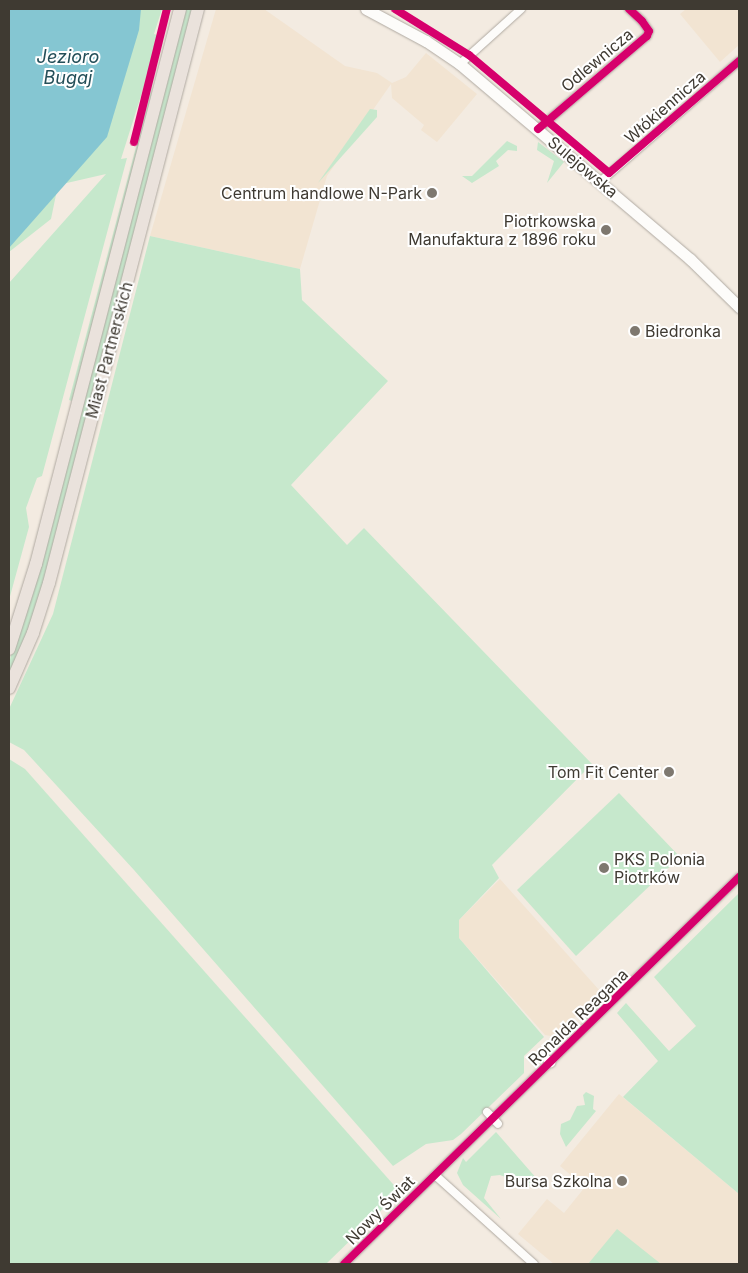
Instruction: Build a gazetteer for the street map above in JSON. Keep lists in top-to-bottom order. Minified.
{"streets":{"main road":["Sulejowska","Miast Partnerskich"],"street":["Odlewnicza","Włókiennicza","Ronalda Reagana","Nowy Świat"]},"crossings":[["Odlewnicza","Sulejowska"],["Włókiennicza","Sulejowska"],["Ronalda Reagana","Nowy Świat"]],"water":["Jezioro Bugaj"],"places":["Centrum handlowe N-Park","Piotrkowska Manufaktura z 1896 roku","Biedronka","Tom Fit Center","PKS Polonia Piotrków","Bursa Szkolna"]}
